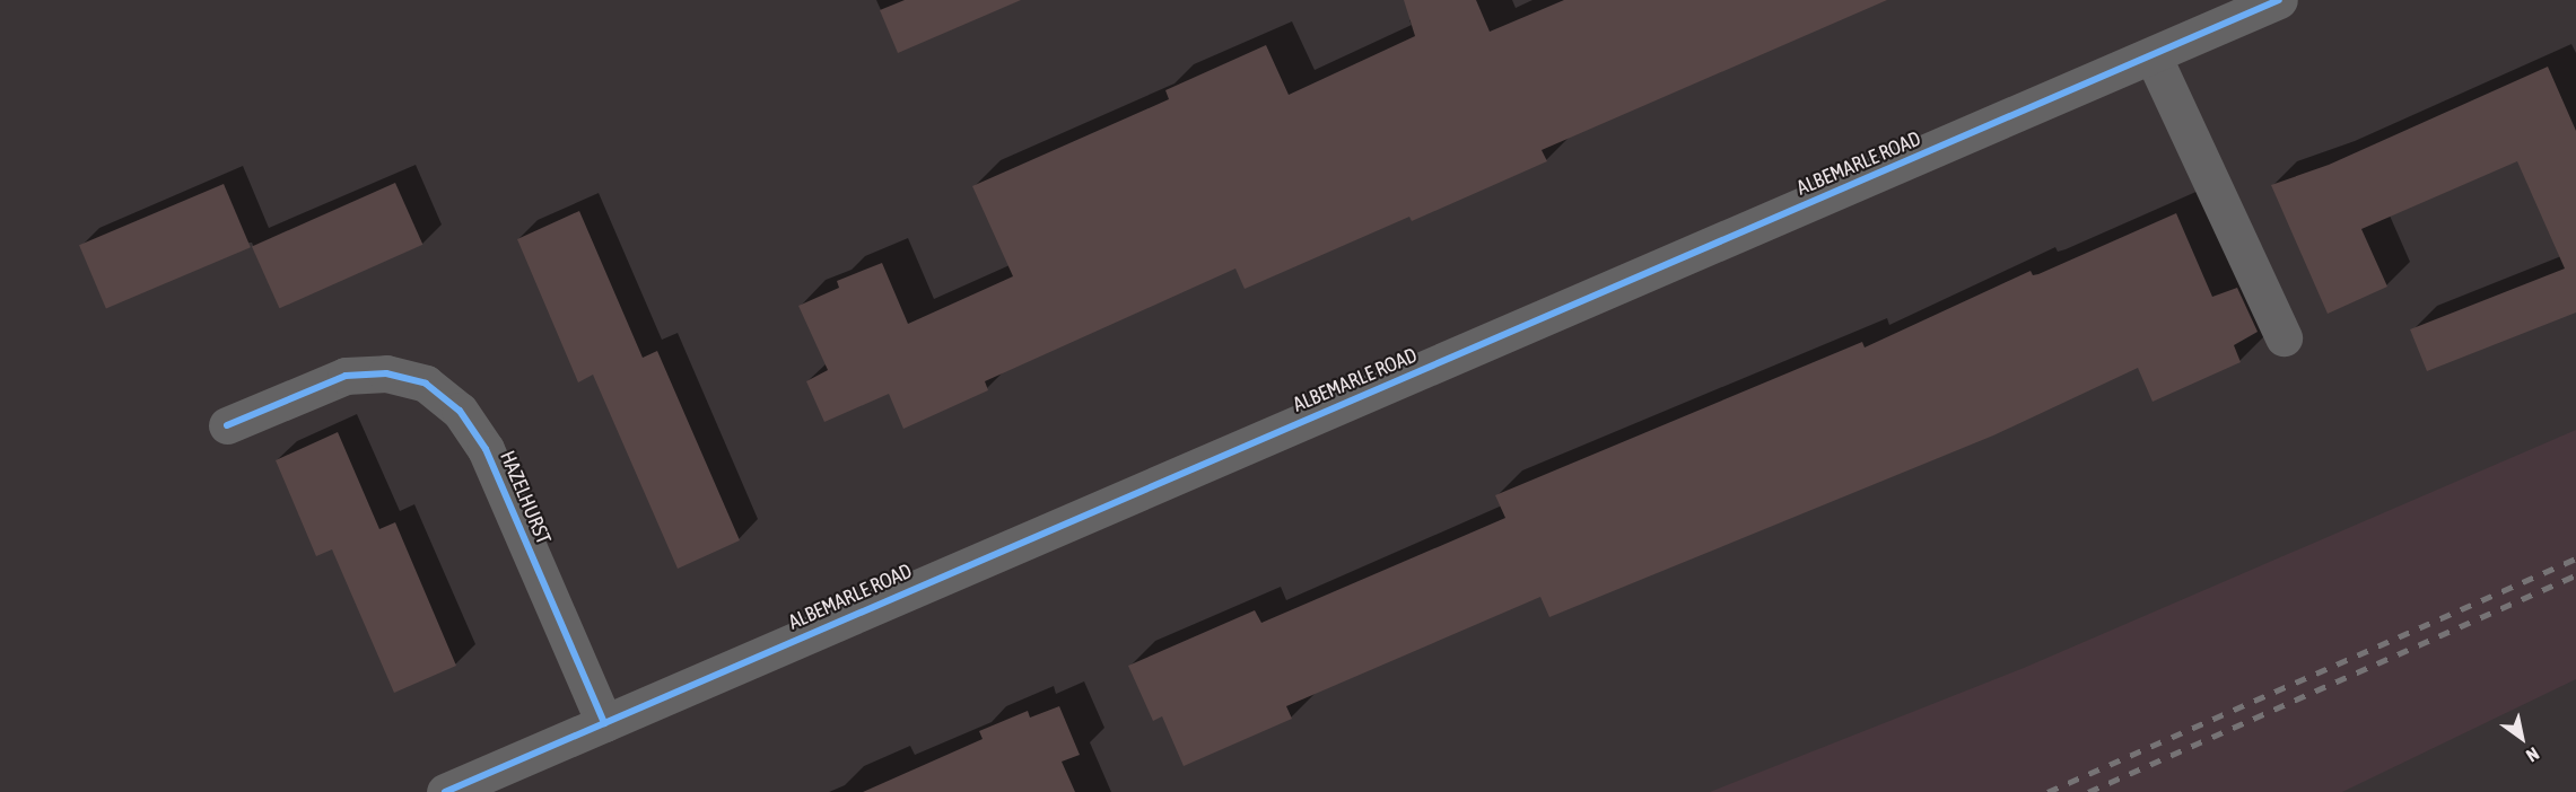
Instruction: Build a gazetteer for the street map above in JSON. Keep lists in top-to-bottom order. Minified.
{"streets":{"street":["ALBEMARLE ROAD","HAZELHURST"]},"crossings":[["ALBEMARLE ROAD","HAZELHURST"]],"north":"bottom right"}
